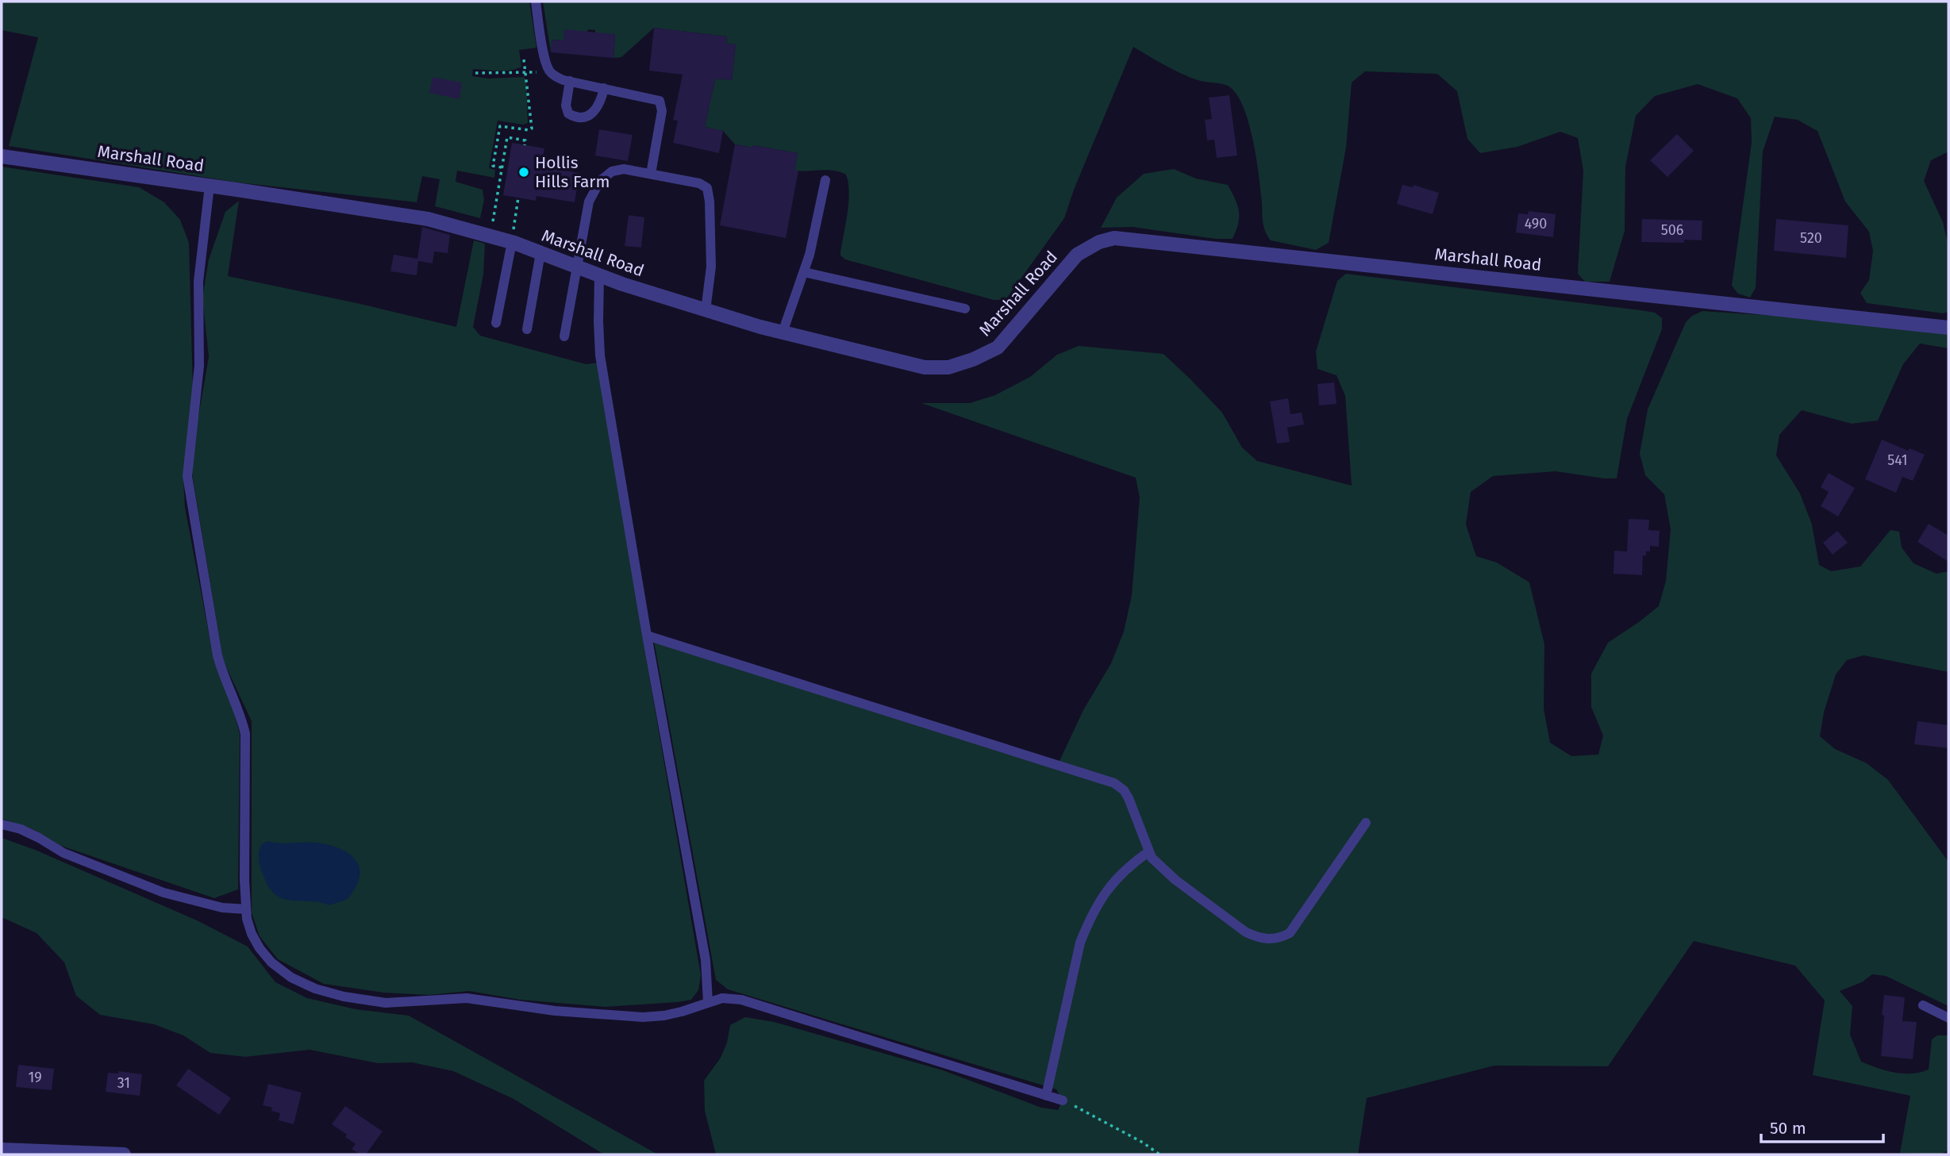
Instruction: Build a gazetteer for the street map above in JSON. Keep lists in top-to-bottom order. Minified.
{"streets":{"street":["Marshall Road"]},"places":["Hollis Hills Farm"],"house_numbers":["490","506","520","541","19","31"],"scale_bar":"50 m"}
